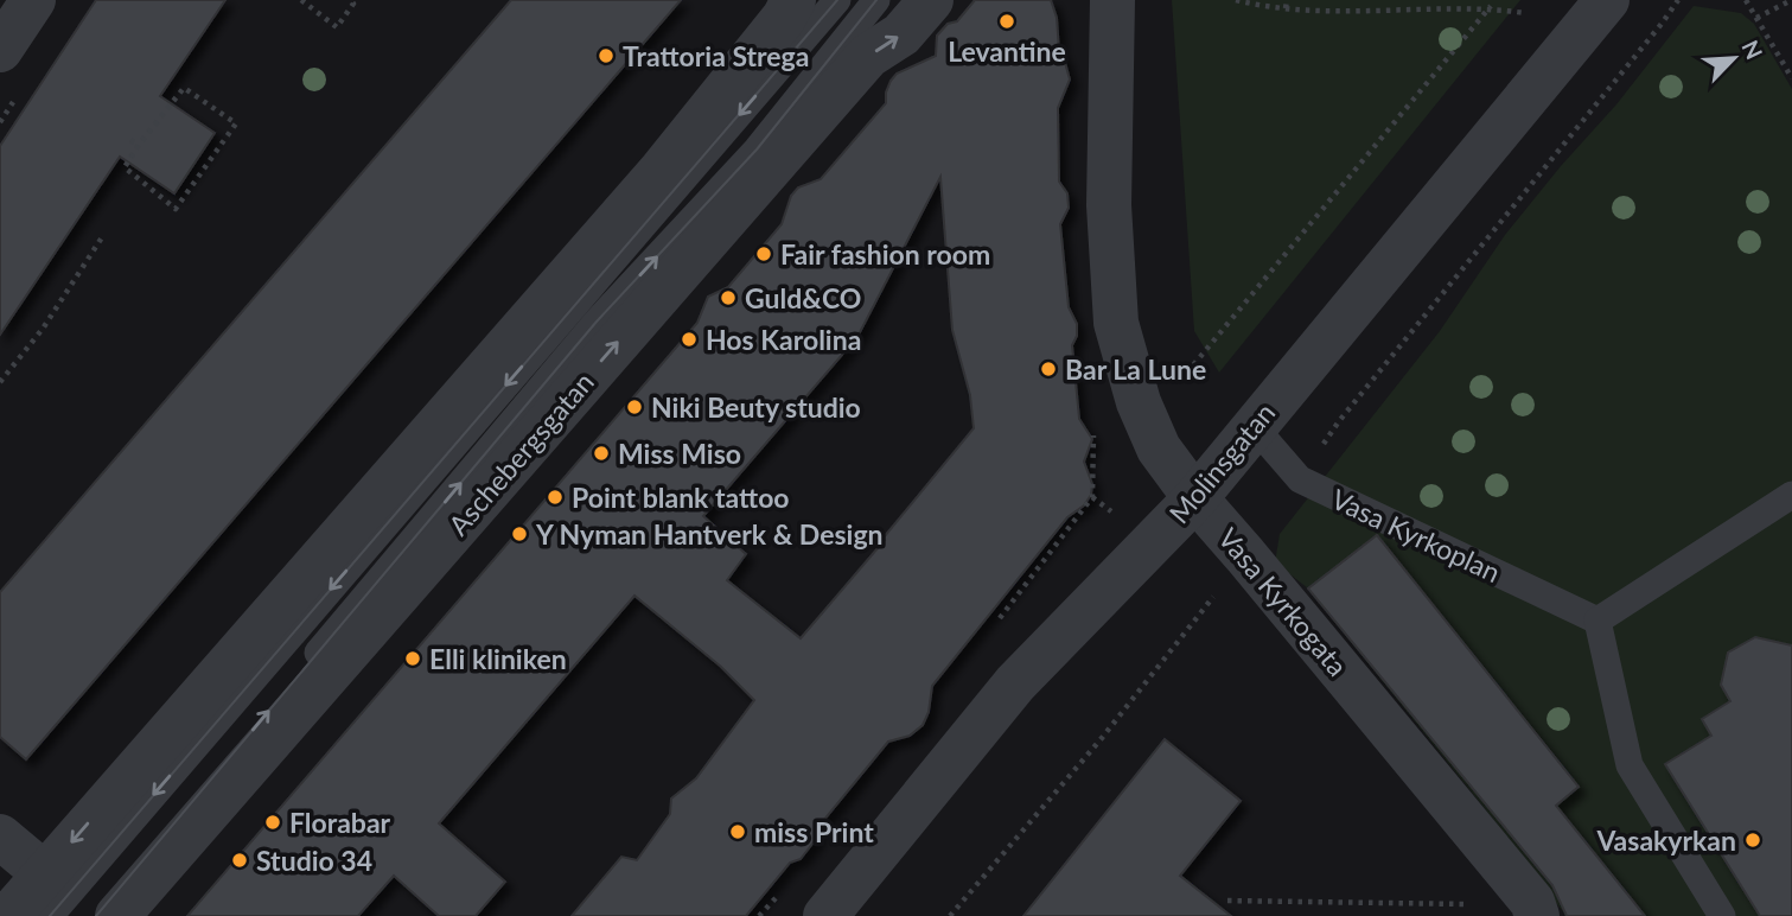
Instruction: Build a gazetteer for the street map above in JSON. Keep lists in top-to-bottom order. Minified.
{"streets":{"street":["Aschebergsgatan","Molinsgatan","Vasa Kyrkogata"],"lane":["Vasa Kyrkoplan"]},"crossings":[["Molinsgatan","Vasa Kyrkoplan"],["Molinsgatan","Vasa Kyrkogata"]],"places":["Levantine","Trattoria Strega","Fair fashion room","Guld&CO","Hos Karolina","Bar La Lune","Niki Beuty studio","Miss Miso","Point blank tattoo","Y Nyman Hantverk & Design","Elli kliniken","Florabar","miss Print","Vasakyrkan","Studio 34"],"north":"top right"}
